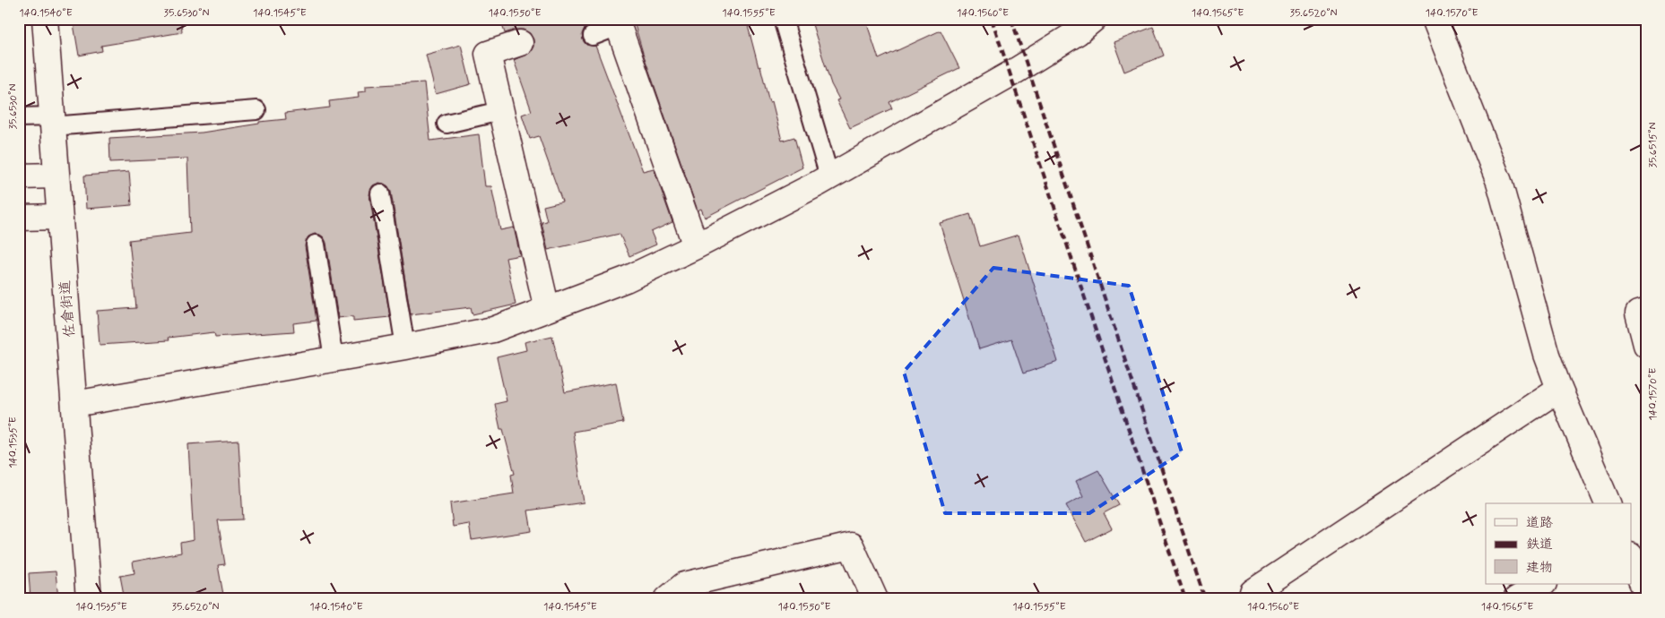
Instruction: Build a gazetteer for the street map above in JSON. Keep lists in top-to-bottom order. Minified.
{"streets":{"street":["佐倉街道"]},"legend":["道路","鉄道","建物"],"coordinates":["140.1540°E","35.6530°N","140.1545°E","140.1550°E","140.1555°E","140.1560°E","140.1565°E","35.6520°N","140.1570°E","35.6515°N","140.1535°E"]}
